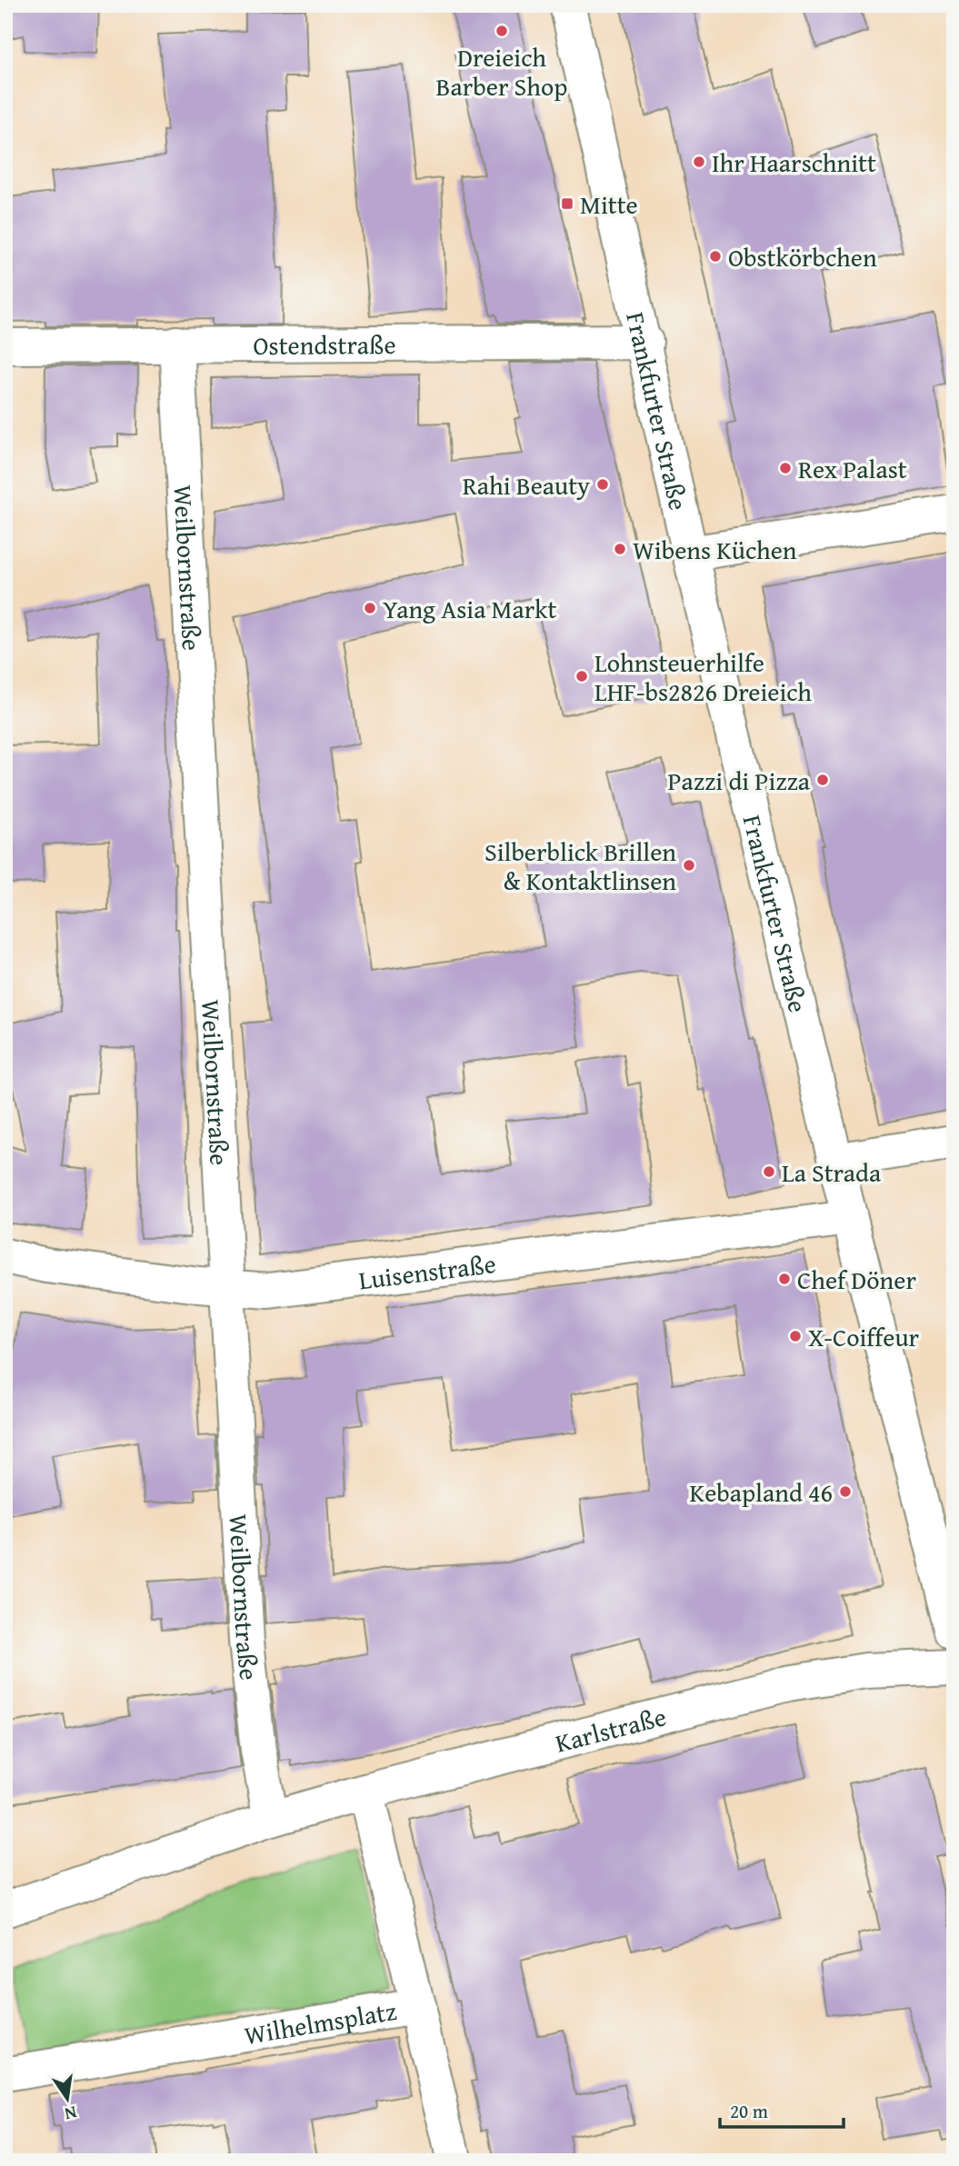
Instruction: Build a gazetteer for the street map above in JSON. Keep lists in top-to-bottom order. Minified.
{"streets":{"street":["Ostendstraße","Frankfurter Straße","Weilbornstraße","Luisenstraße","Karlstraße","Wilhelmsplatz"]},"crossings":[["Ostendstraße","Frankfurter Straße"],["Ostendstraße","Weilbornstraße"],["Frankfurter Straße","Luisenstraße"],["Weilbornstraße","Luisenstraße"],["Weilbornstraße","Karlstraße"],["Karlstraße","Wilhelmsplatz"]],"places":{"other":["Dreieich Barber Shop","Ihr Haarschnitt","Obstkörbchen","Rex Palast","Rahi Beauty","Wibens Küchen","Yang Asia Markt","Lohnsteuerhilfe LHF-bs2826 Dreieich","Pazzi di Pizza","Silberblick Brillen & Kontaktlinsen","La Strada","Chef Döner","X-Coiffeur","Kebapland 46"],"transit":["Mitte"]},"scale_bar":"20 m","north":"bottom"}
